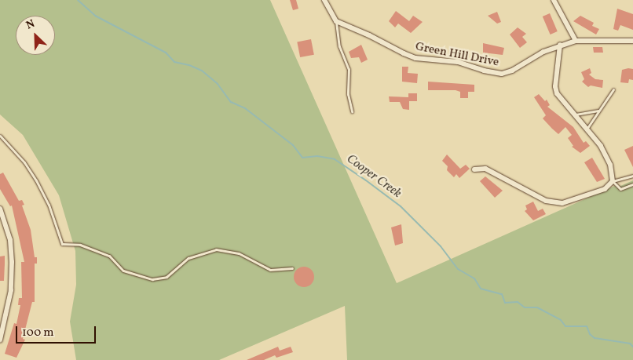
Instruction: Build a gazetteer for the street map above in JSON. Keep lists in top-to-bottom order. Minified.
{"streets":{"street":["Green Hill Drive"]},"water":["Cooper Creek"],"scale_bar":"100 m","north":"top left"}
